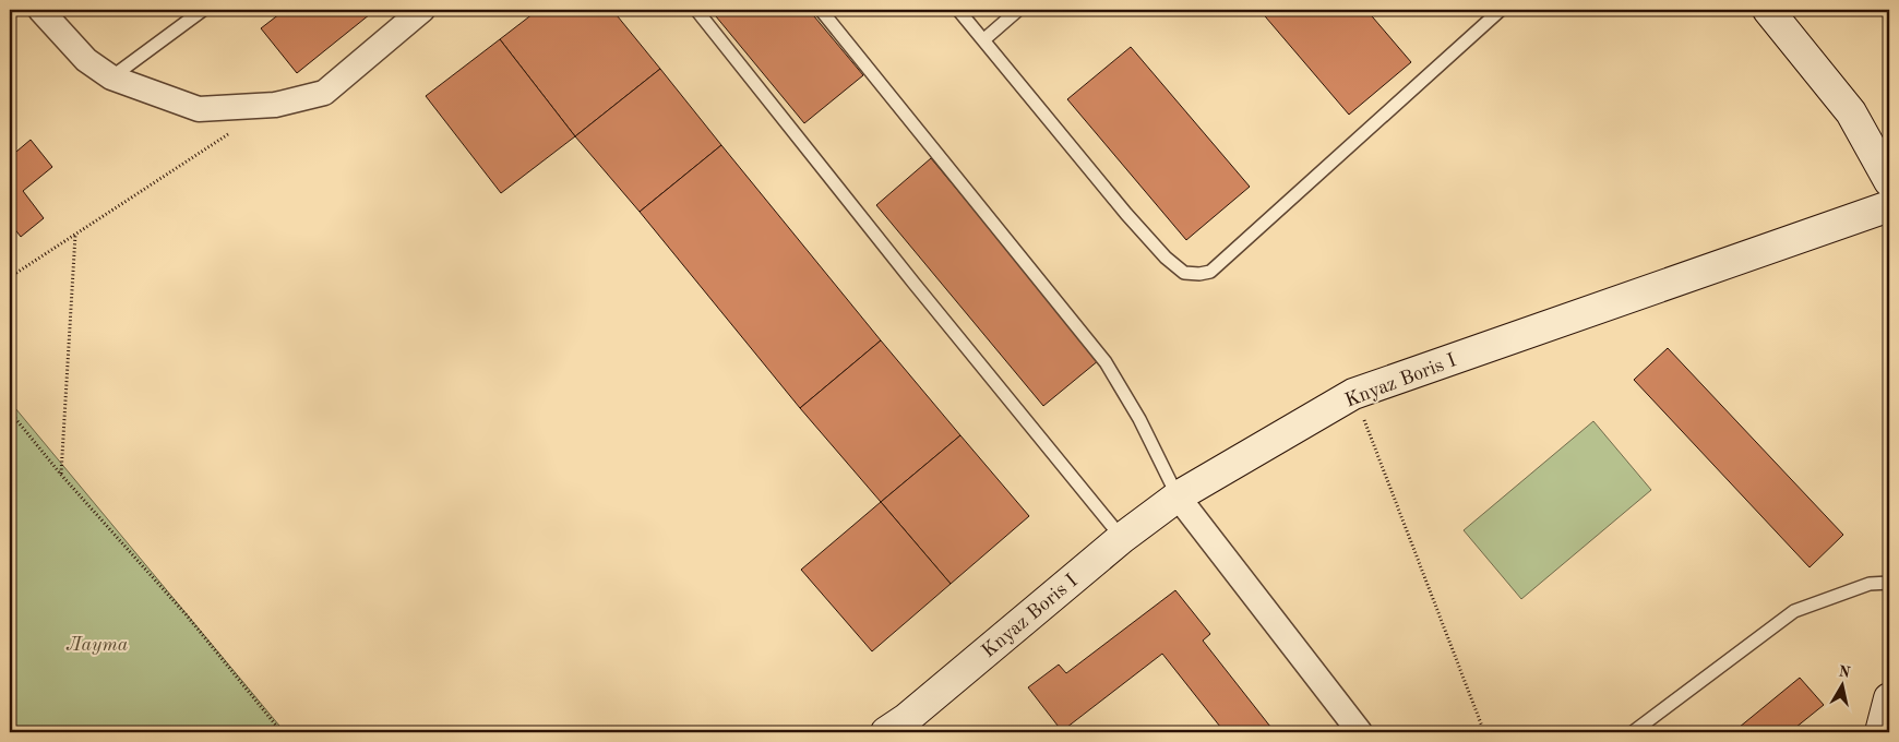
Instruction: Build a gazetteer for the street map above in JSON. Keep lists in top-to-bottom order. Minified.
{"streets":{"street":["Knyaz Boris I"]},"parks":["Лаута"],"north":"top"}
